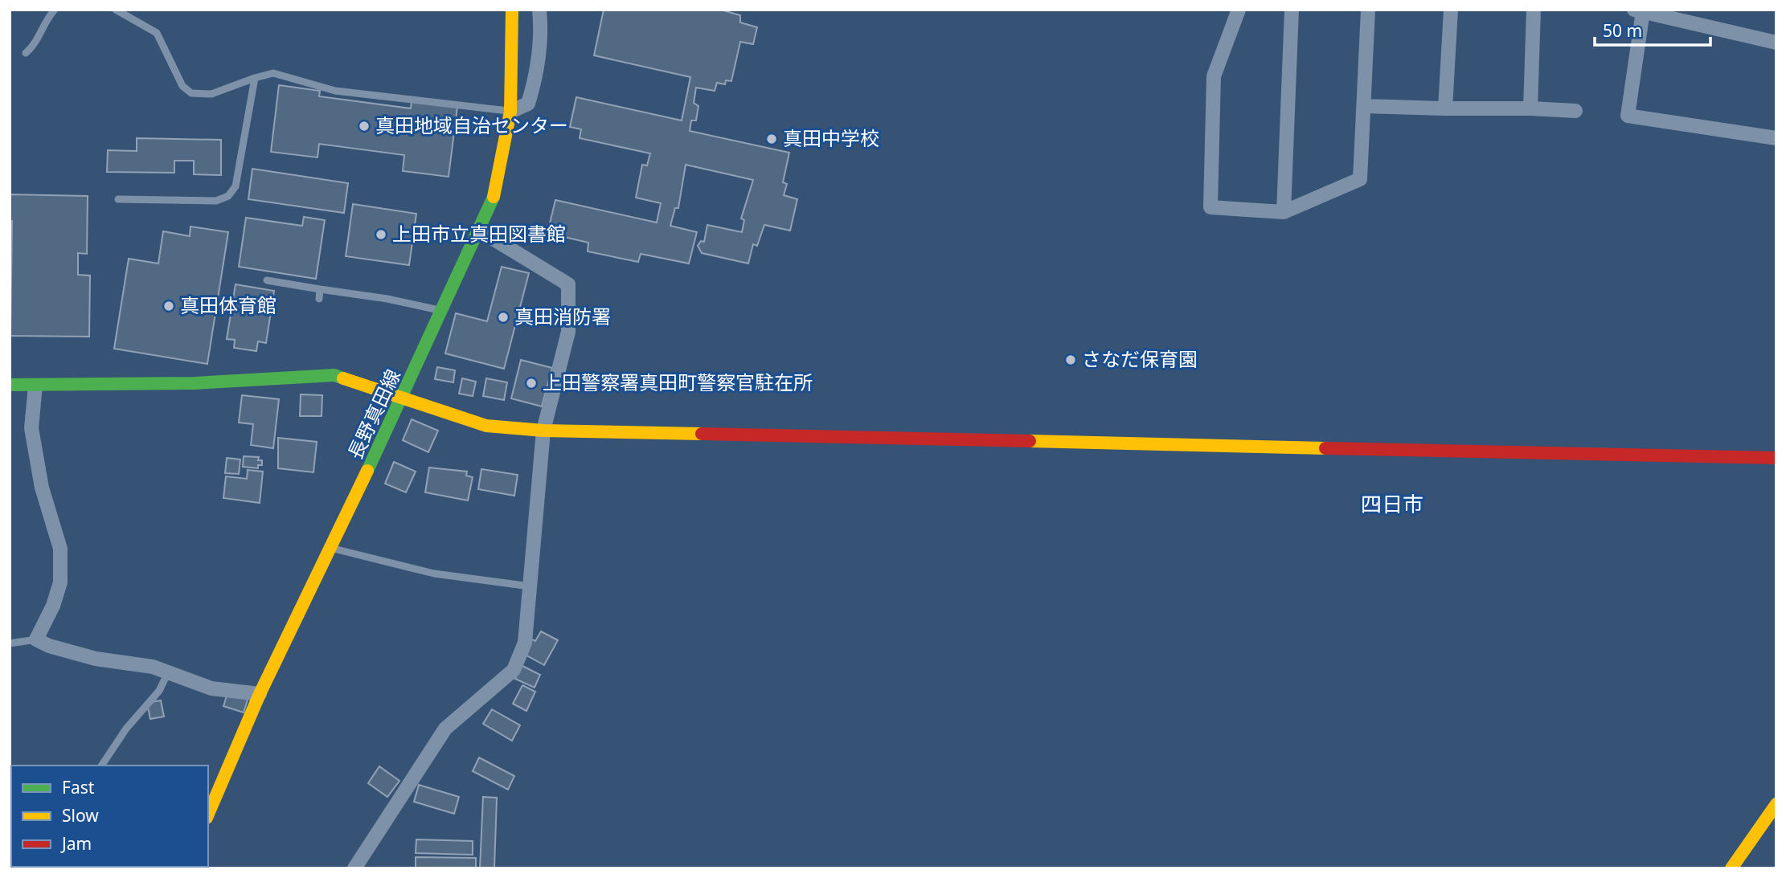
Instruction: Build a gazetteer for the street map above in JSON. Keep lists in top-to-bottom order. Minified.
{"streets":{"street":["長野真田線"]},"districts":["四日市"],"places":["真田地域自治センター","真田中学校","上田市立真田図書館","真田体育館","真田消防署","さなだ保育園","上田警察署真田町警察官駐在所"],"legend":["Fast","Slow","Jam"],"scale_bar":"50 m"}
